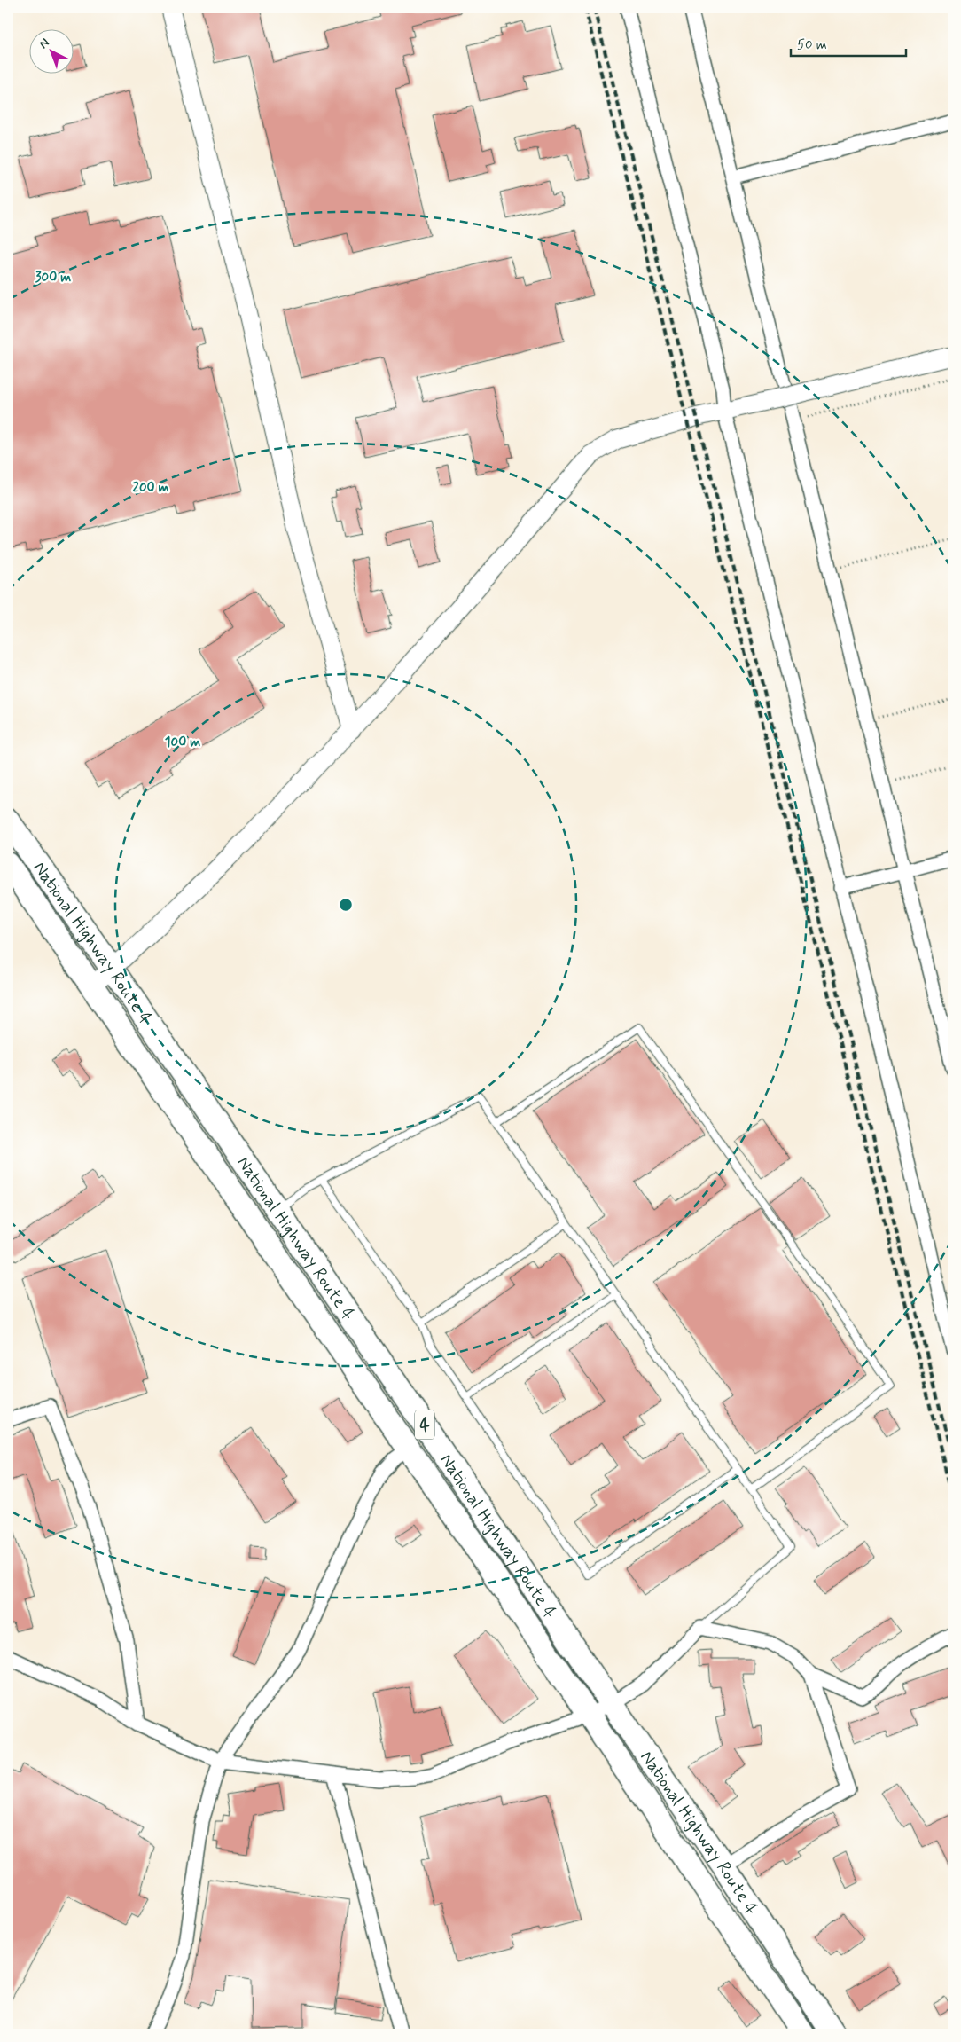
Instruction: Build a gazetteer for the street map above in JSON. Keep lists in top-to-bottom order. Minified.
{"streets":{"highway":["National Highway Route 4","4"]},"scale_bar":"50 m","north":"top left","rings":["300 m","200 m","100 m"]}
